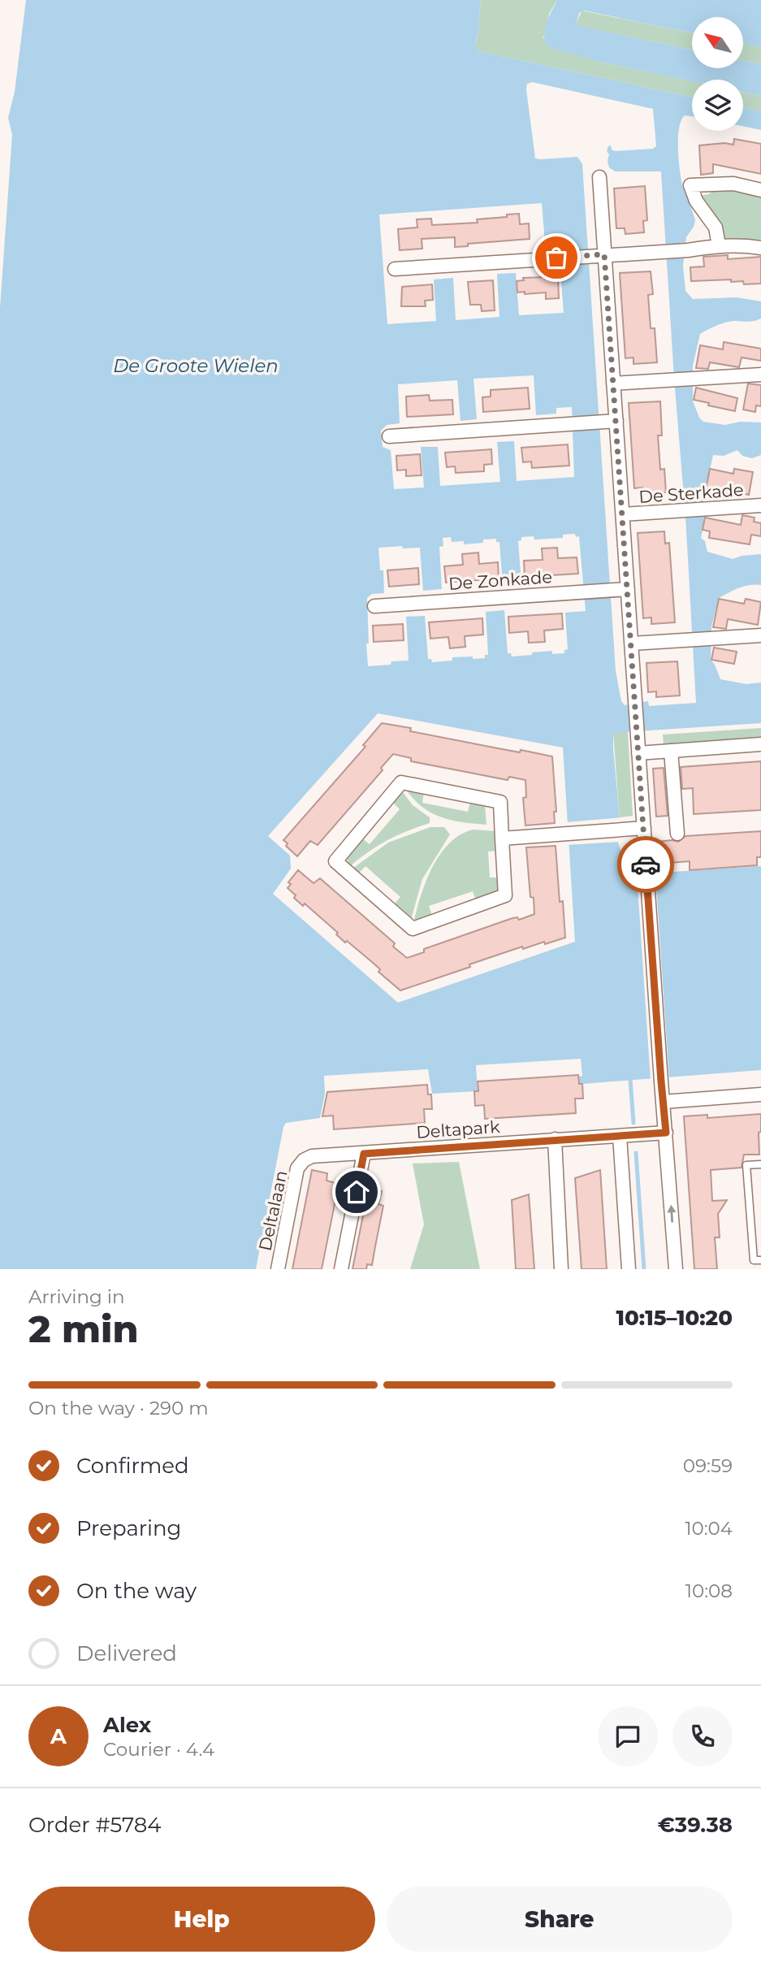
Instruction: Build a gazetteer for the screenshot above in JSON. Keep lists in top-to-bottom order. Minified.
{"streets":{"street":["De Sterkade","De Zonkade","Deltapark","Deltalaan"]},"crossings":[["Deltapark","Deltalaan"]],"water":["De Groote Wielen"],"north":"top left","page":{"heading":["2 min","Arriving in","10:15–10:20"],"panel":["Alex","Courier · 4.4","Order #5784","€39.38"],"bar":"On the way · 290 m","list":[["Confirmed","09:59"],["Preparing","10:04"],["On the way","10:08"],"Delivered"],"round":"A","buttons":["Help","Share"]}}
